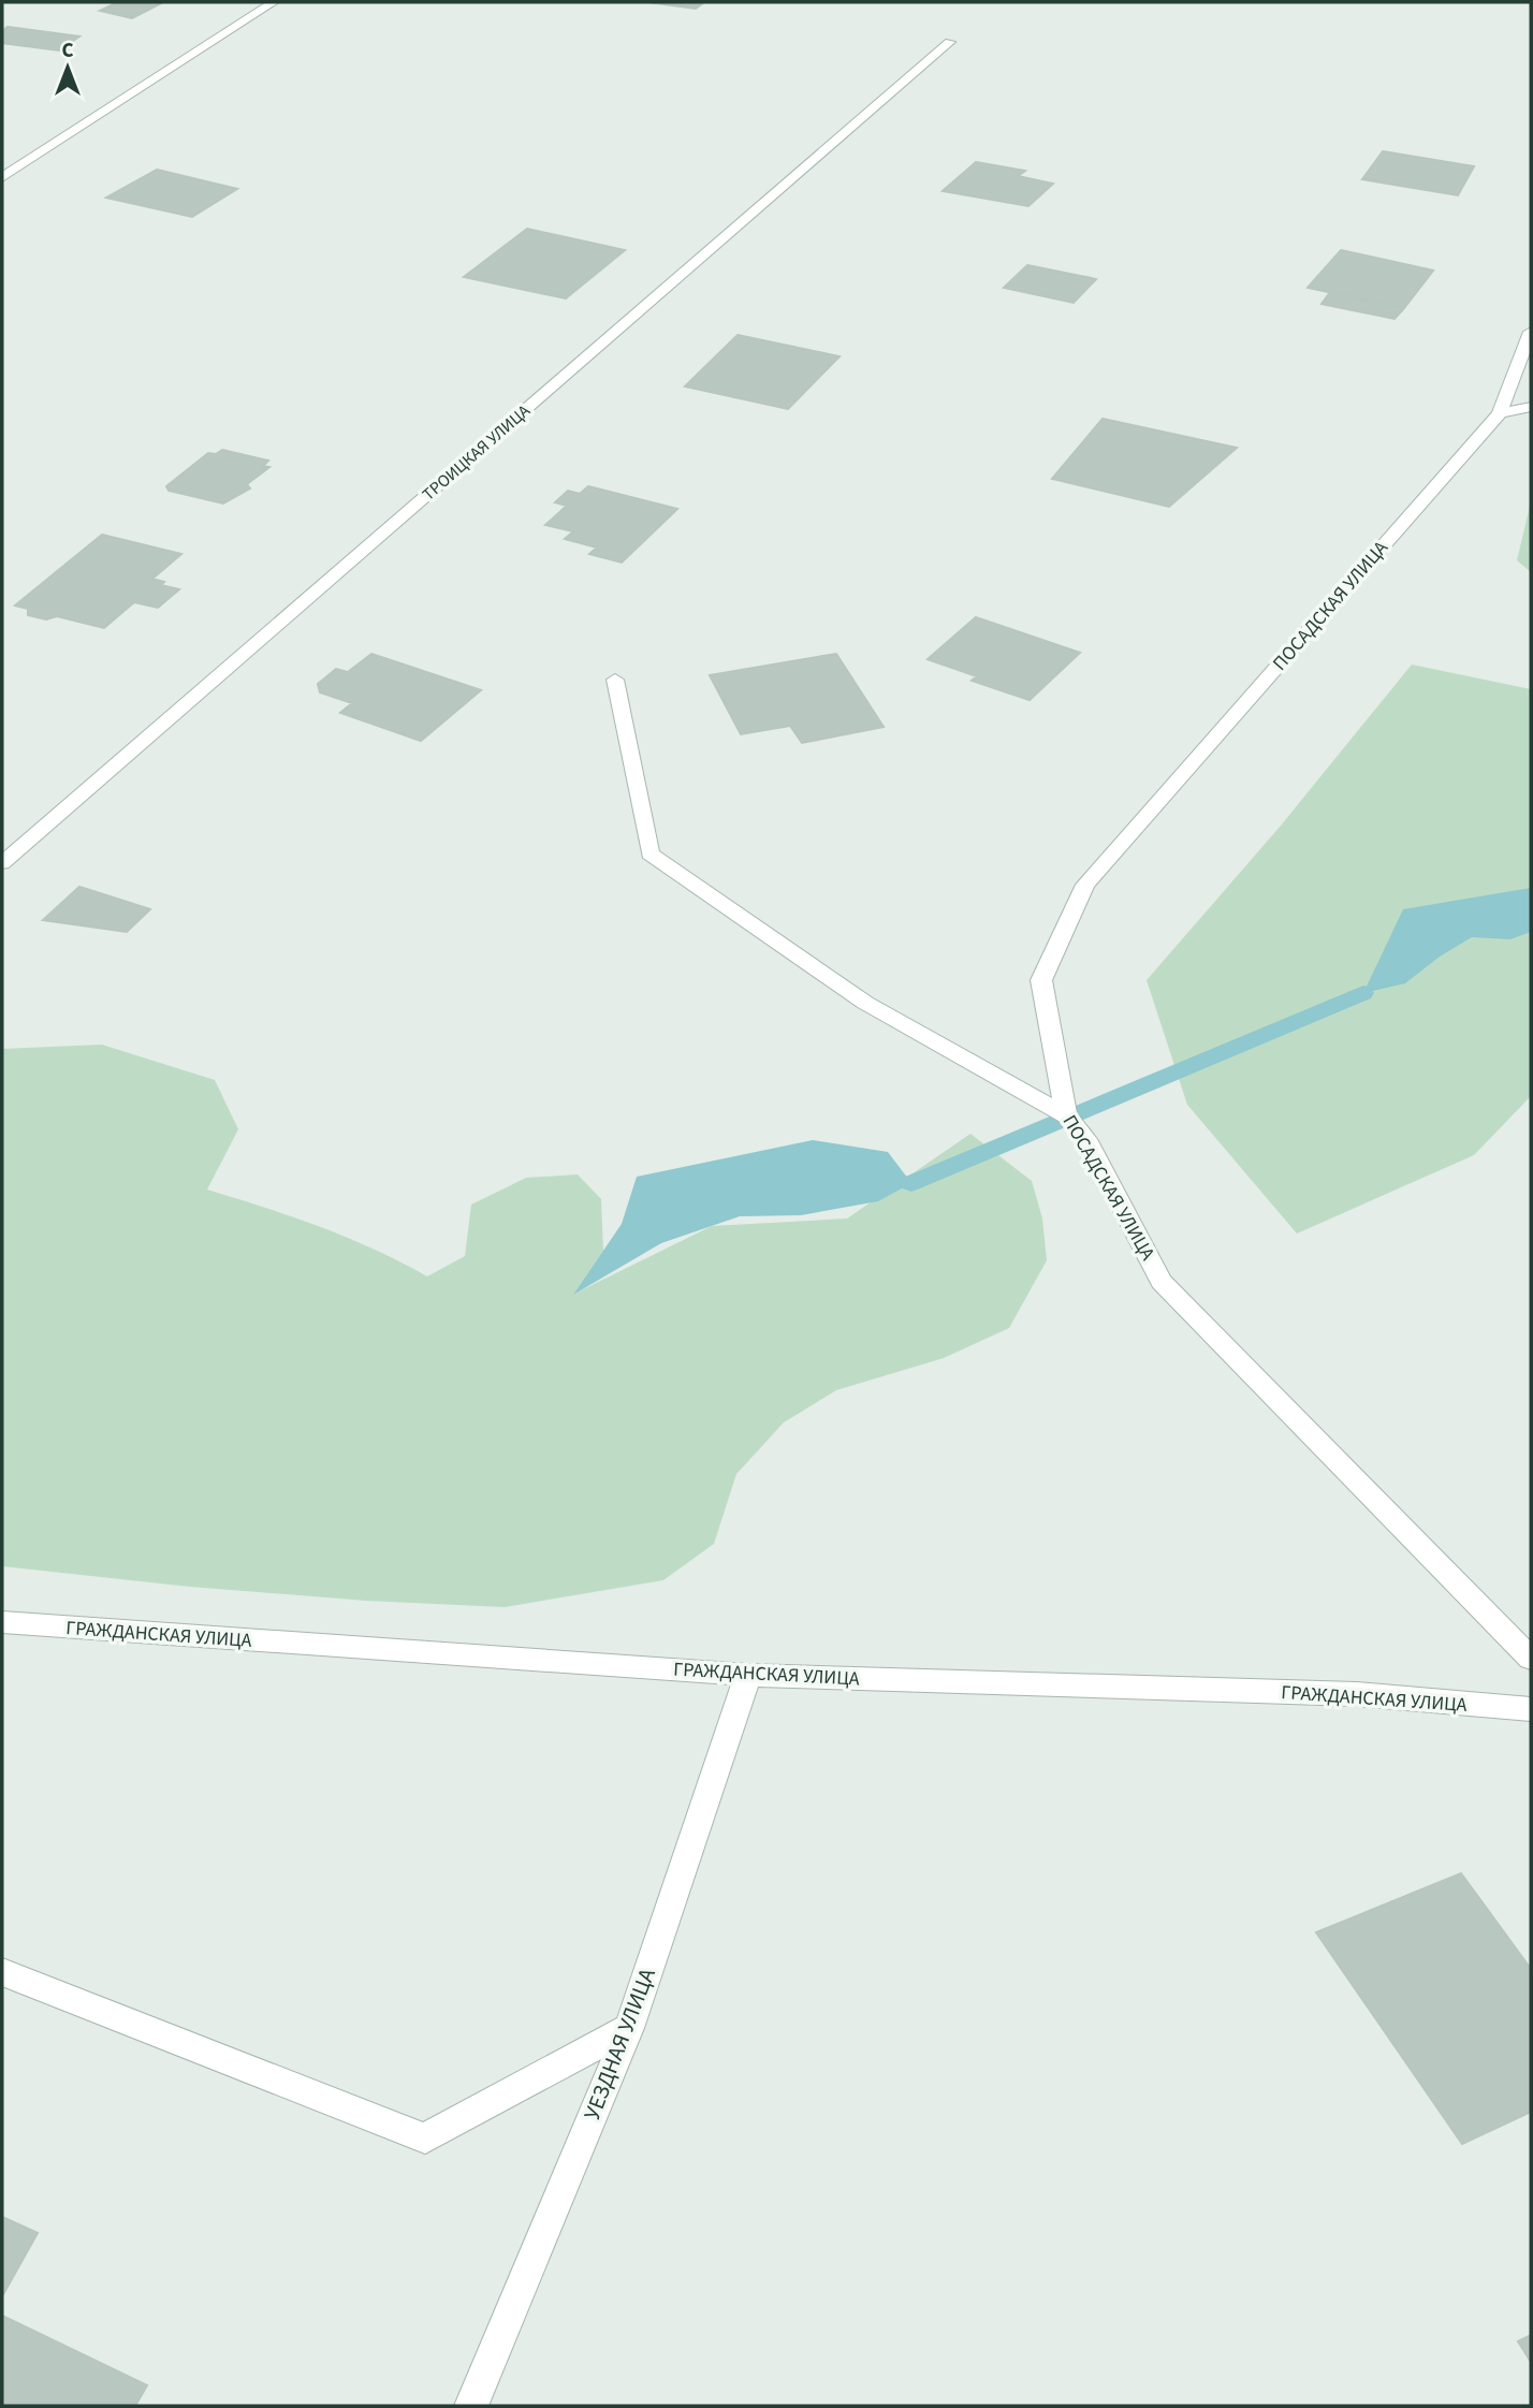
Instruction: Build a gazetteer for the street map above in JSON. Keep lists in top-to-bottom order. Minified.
{"streets":{"street":["ТРОИЦКАЯ УЛИЦА","ПОСАДСКАЯ УЛИЦА","ГРАЖДАНСКАЯ УЛИЦА","УЕЗДНАЯ УЛИЦА"]},"crossings":[["ГРАЖДАНСКАЯ УЛИЦА","УЕЗДНАЯ УЛИЦА"]],"north":"top"}
